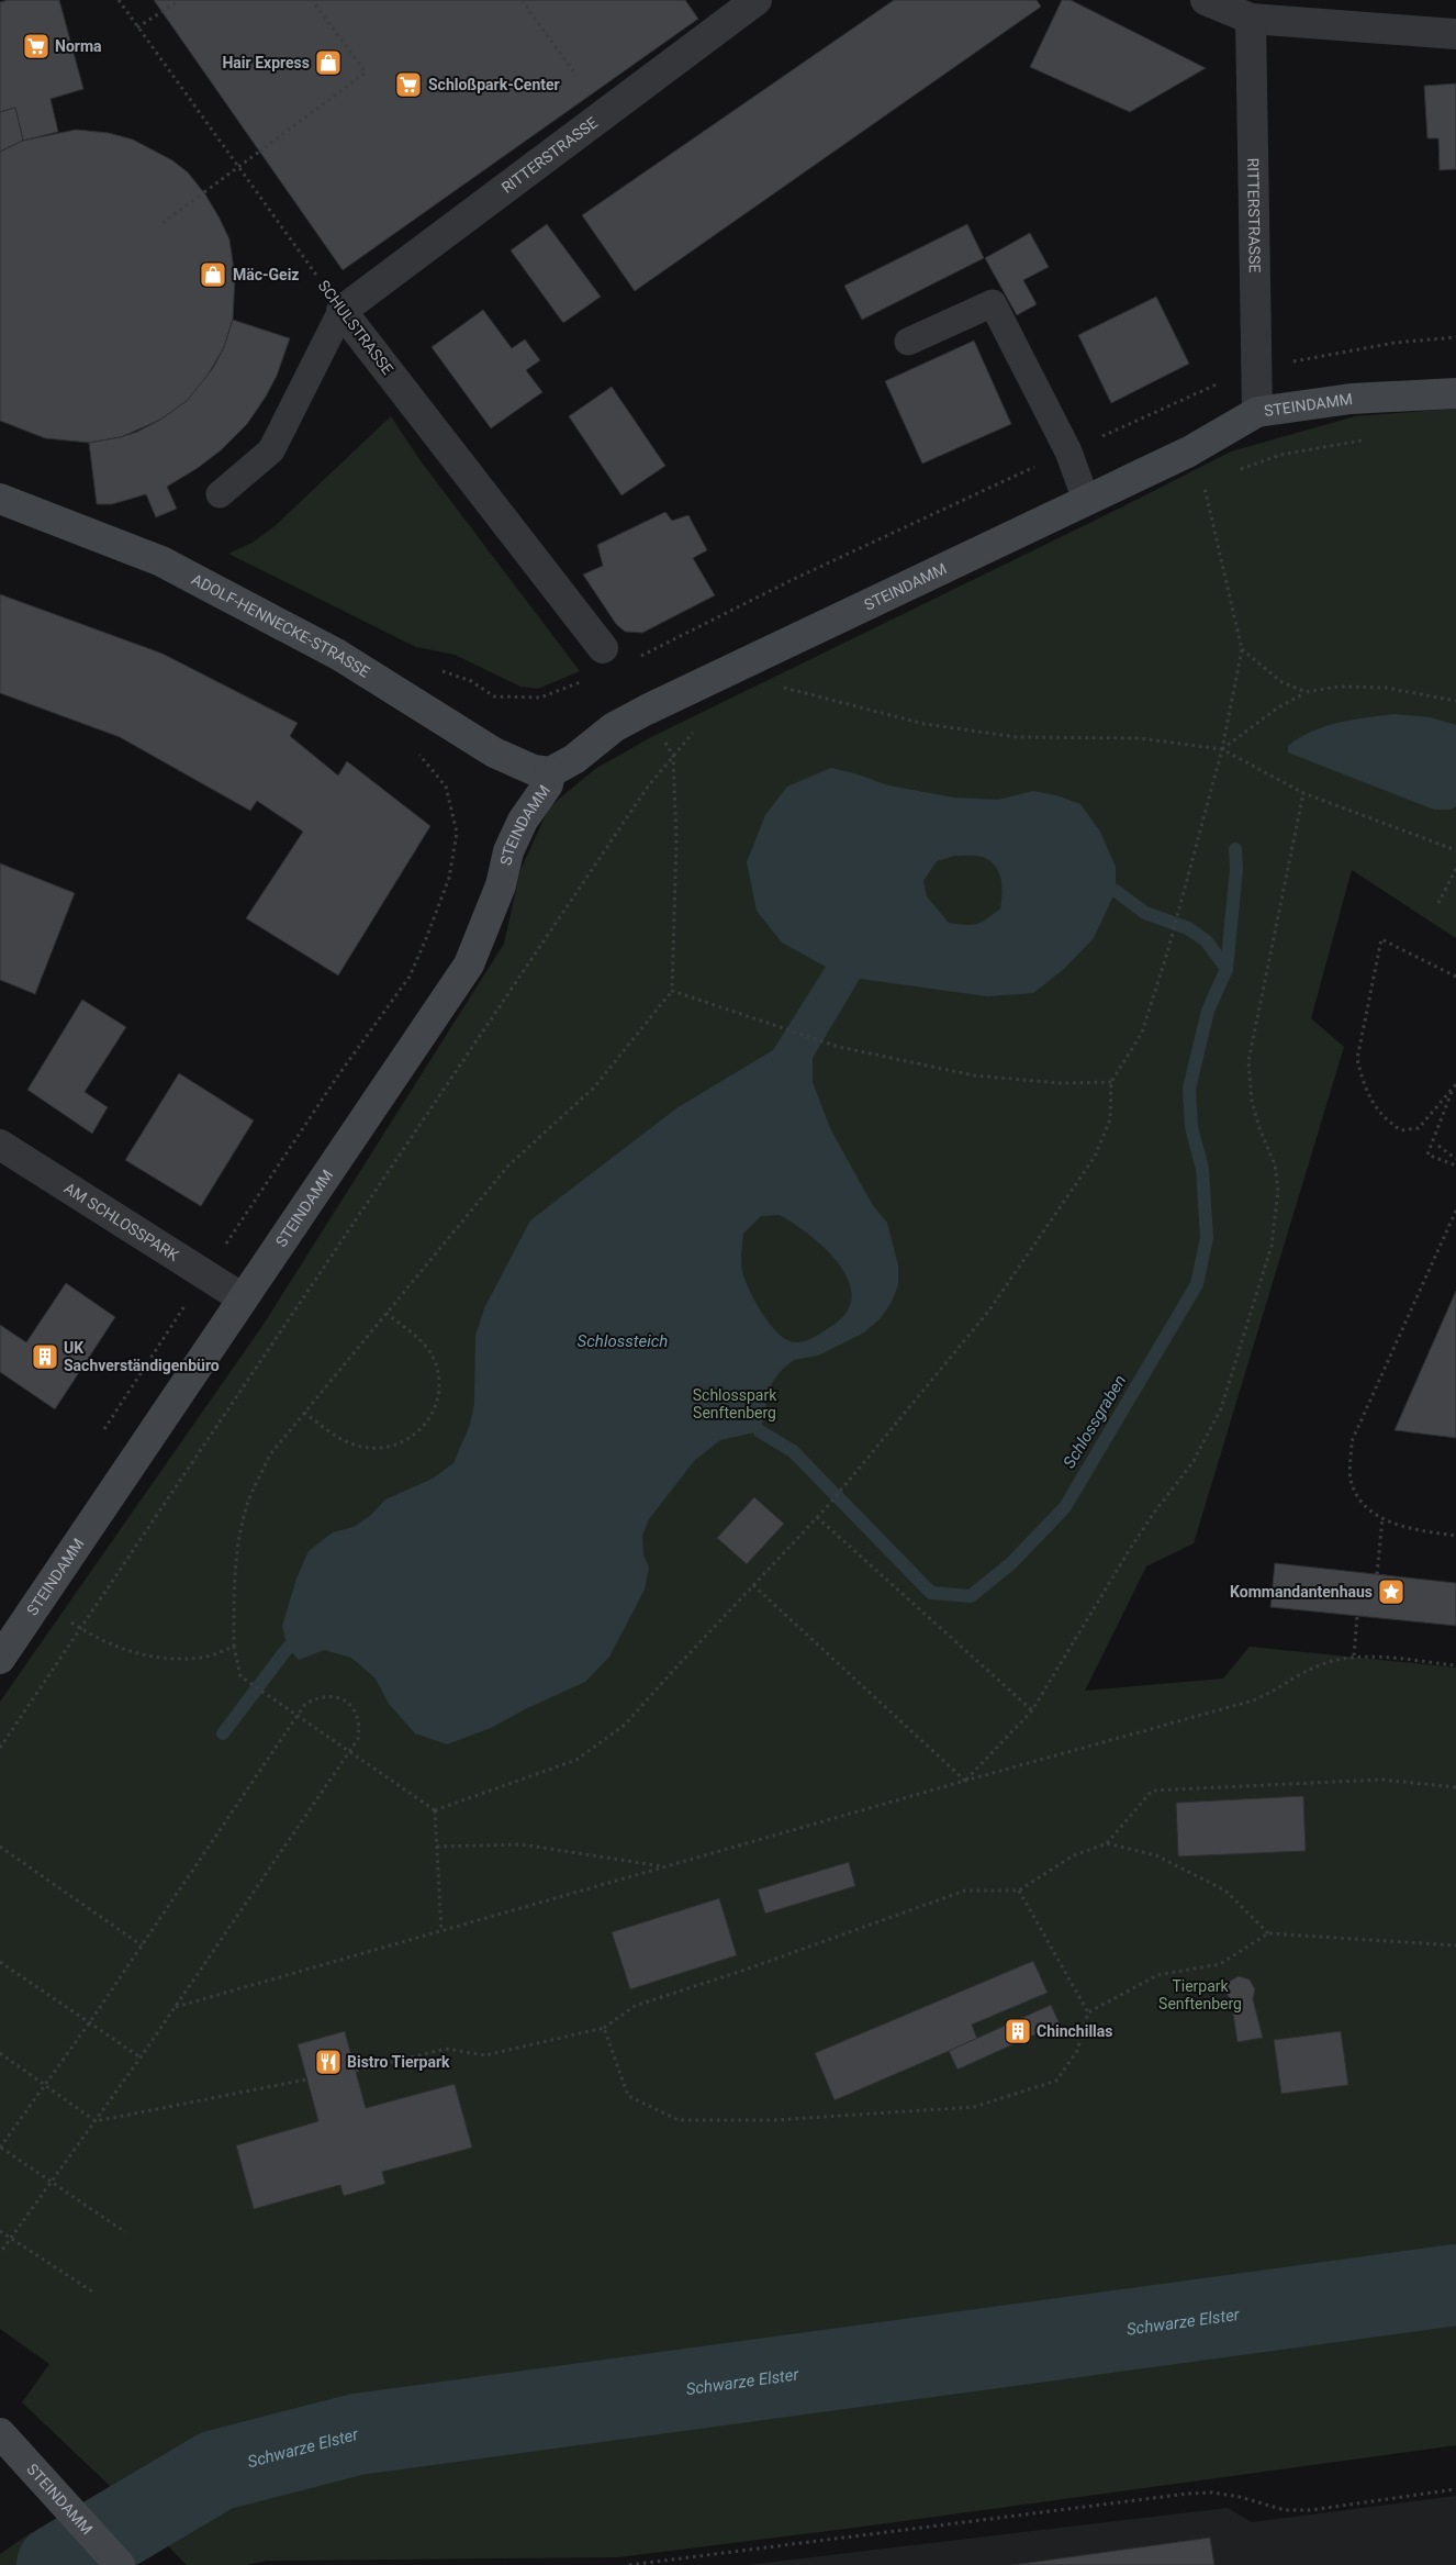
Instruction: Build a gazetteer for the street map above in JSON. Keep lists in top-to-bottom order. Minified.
{"streets":{"street":["RITTERSTRASSE","SCHULSTRASSE","STEINDAMM","ADOLF-HENNECKE-STRASSE","AM SCHLOSSPARK"]},"crossings":[["RITTERSTRASSE","SCHULSTRASSE"],["RITTERSTRASSE","STEINDAMM"],["STEINDAMM","ADOLF-HENNECKE-STRASSE"],["STEINDAMM","AM SCHLOSSPARK"]],"water":["Schlossteich","Schlossgraben","Schwarze Elster"],"parks":["Schlosspark Senftenberg","Tierpark Senftenberg"],"places":{"supermarket":["Norma","Schloßpark-Center"],"shop":["Hair Express","Mäc-Geiz"],"building":["UK Sachverständigenbüro","Chinchillas"],"place":["Kommandantenhaus"],"restaurant":["Bistro Tierpark"]}}
